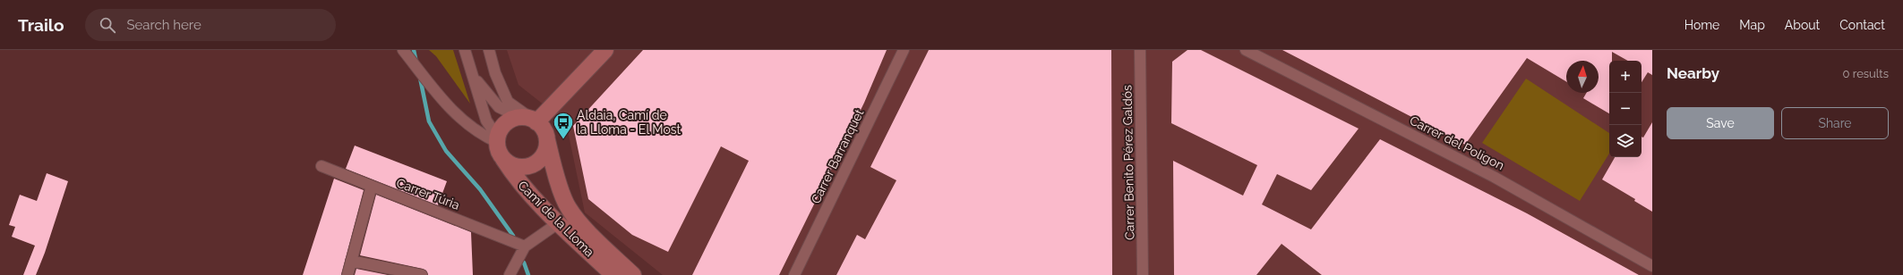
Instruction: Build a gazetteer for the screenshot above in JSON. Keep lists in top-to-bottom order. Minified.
{"streets":{"street":["Carrer del Poligon","Carrer Barranquet","Carrer Benito Pérez Galdós","Carrer Túria","Camí de la Lloma"]},"places":{"bus stop":["Aldaia, Camí de la Lloma - El Most"]},"north":"top","page":{"header":"Trailo","search":"Search here","nav":["Home","Map","About","Contact"],"heading":["Nearby","0 results"],"map_buttons":["+","−"],"buttons":["Save","Share"]}}
